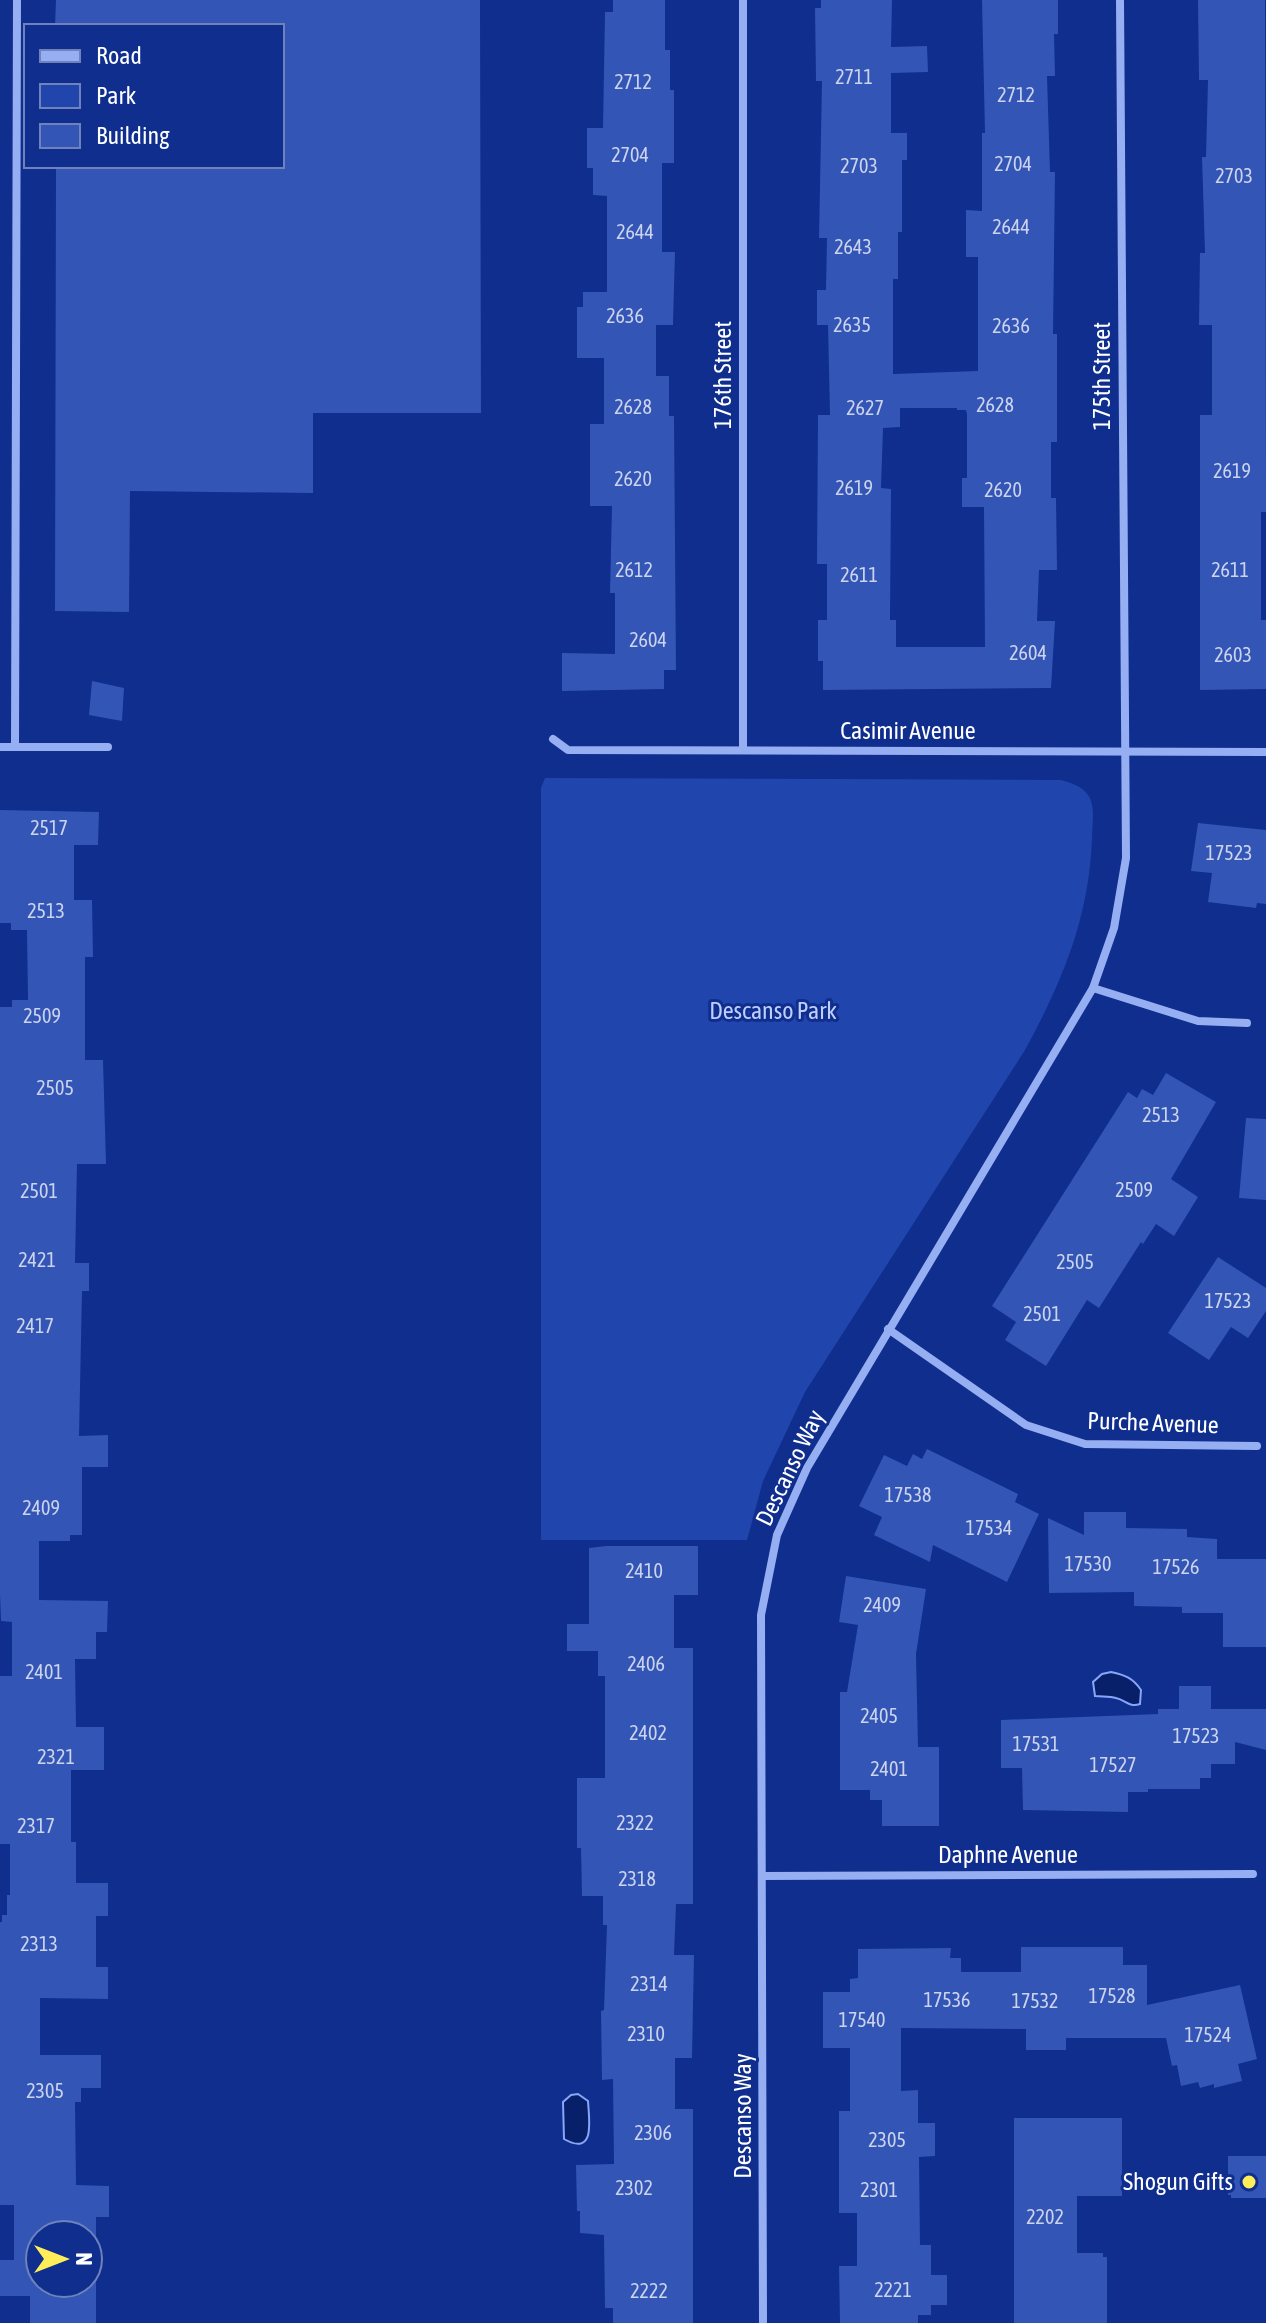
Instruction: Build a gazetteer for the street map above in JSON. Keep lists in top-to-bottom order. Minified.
{"streets":{"street":["176th Street","175th Street","Casimir Avenue","Purche Avenue","Descanso Way","Daphne Avenue"]},"crossings":[["176th Street","Casimir Avenue"],["175th Street","Casimir Avenue"],["175th Street","Descanso Way"],["Casimir Avenue","Descanso Way"],["Purche Avenue","Descanso Way"],["Descanso Way","Daphne Avenue"]],"parks":["Descanso Park"],"places":["Shogun Gifts"],"house_numbers":["2711","2712","2712","2704","2704","2703","2703","2644","2644","2643","2636","2635","2636","2628","2628","2627","2619","2620","2619","2620","2612","2611","2611","2604","2604","2603","2517","17523","2513","2509","2505","2513","2509","2501","2421","2505","17523","2501","2417","17538","2409","17534","17530","17526","2410","2409","2406","2401","2405","2402","17523","17531","2321","17527","2401","2322","2317","2318","2313","2314","17528","17536","17532","17540","2310","17524","2305","2306","2305","2302","2301","2202","2221","2222"],"legend":["Road","Park","Building"],"north":"right"}
